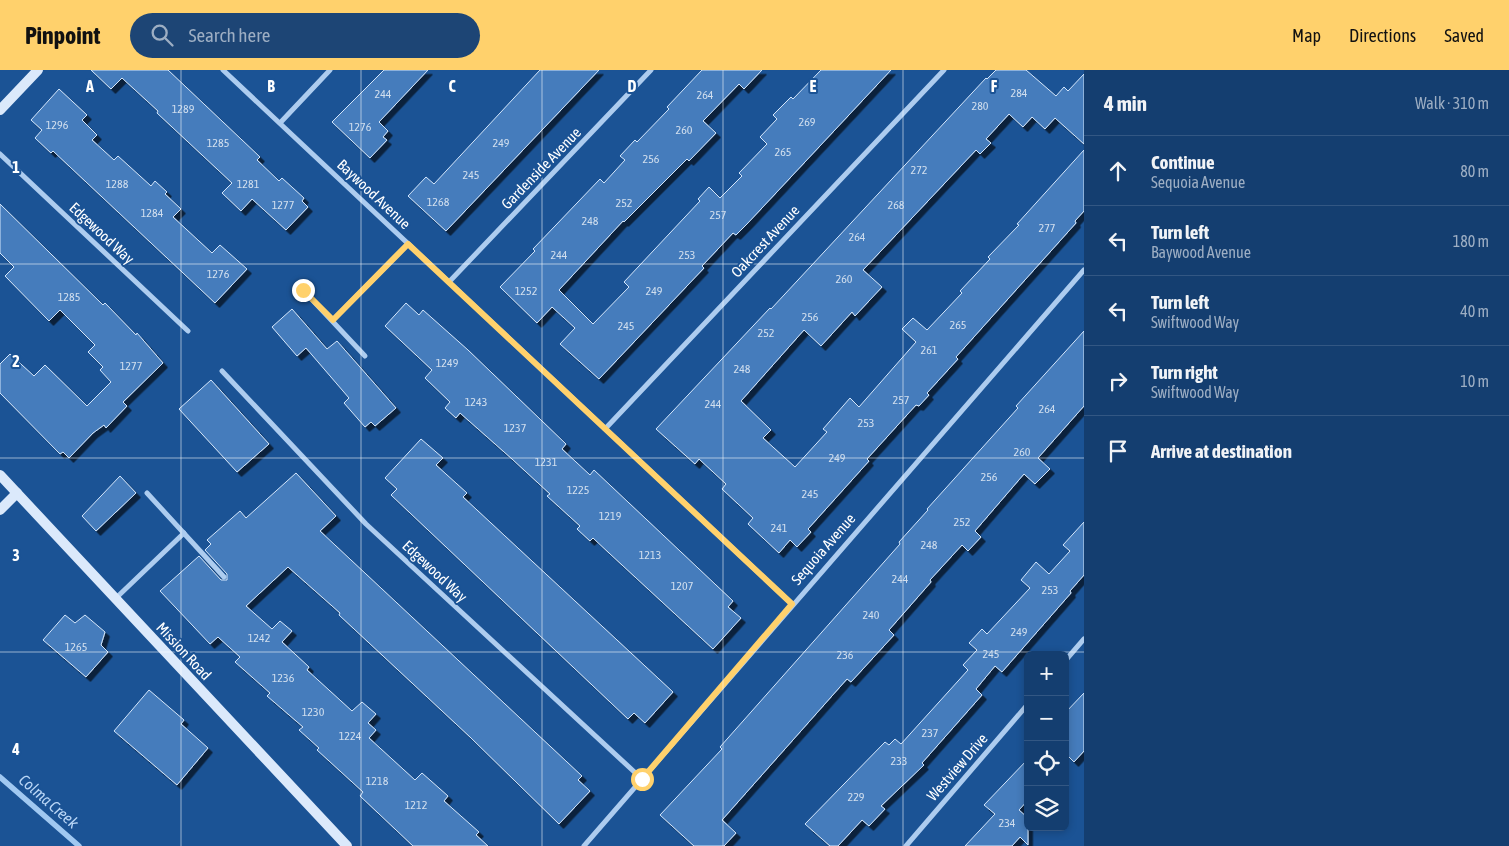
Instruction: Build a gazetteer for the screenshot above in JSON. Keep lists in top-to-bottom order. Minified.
{"streets":{"main road":["Mission Road"],"street":["Gardenside Avenue","Baywood Avenue","Edgewood Way","Oakcrest Avenue","Sequoia Avenue","Westview Drive"]},"crossings":[["Gardenside Avenue","Baywood Avenue"],["Baywood Avenue","Oakcrest Avenue"],["Baywood Avenue","Sequoia Avenue"],["Edgewood Way","Sequoia Avenue"]],"water":["Colma Creek"],"house_numbers":["284","244","264","280","1289","269","1296","1276","260","1285","249","265","256","272","245","1288","1281","1268","252","1277","268","1284","257","248","277","264","244","253","1276","260","1252","249","1285","256","265","245","252","261","1249","1277","248","257","1243","244","264","253","1237","260","249","1231","256","1225","245","1219","252","241","248","1213","244","1207","253","240","249","1242","1265","245","236","1236","1230","237","1224","233","1218","229","1212","234"],"page":{"header":"Pinpoint","search":"Search here","nav":["Map","Directions","Saved"],"heading":["4 min","Walk · 310 m"],"list":[["Continue","Sequoia Avenue","80 m"],["Turn left","Baywood Avenue","180 m"],["Turn left","Swiftwood Way","40 m"],["Turn right","Swiftwood Way","10 m"],"Arrive at destination"],"map_buttons":["+","−"]},"grid":{"columns":["A","B","C","D","E","F"],"rows":["1","2","3","4"]}}
